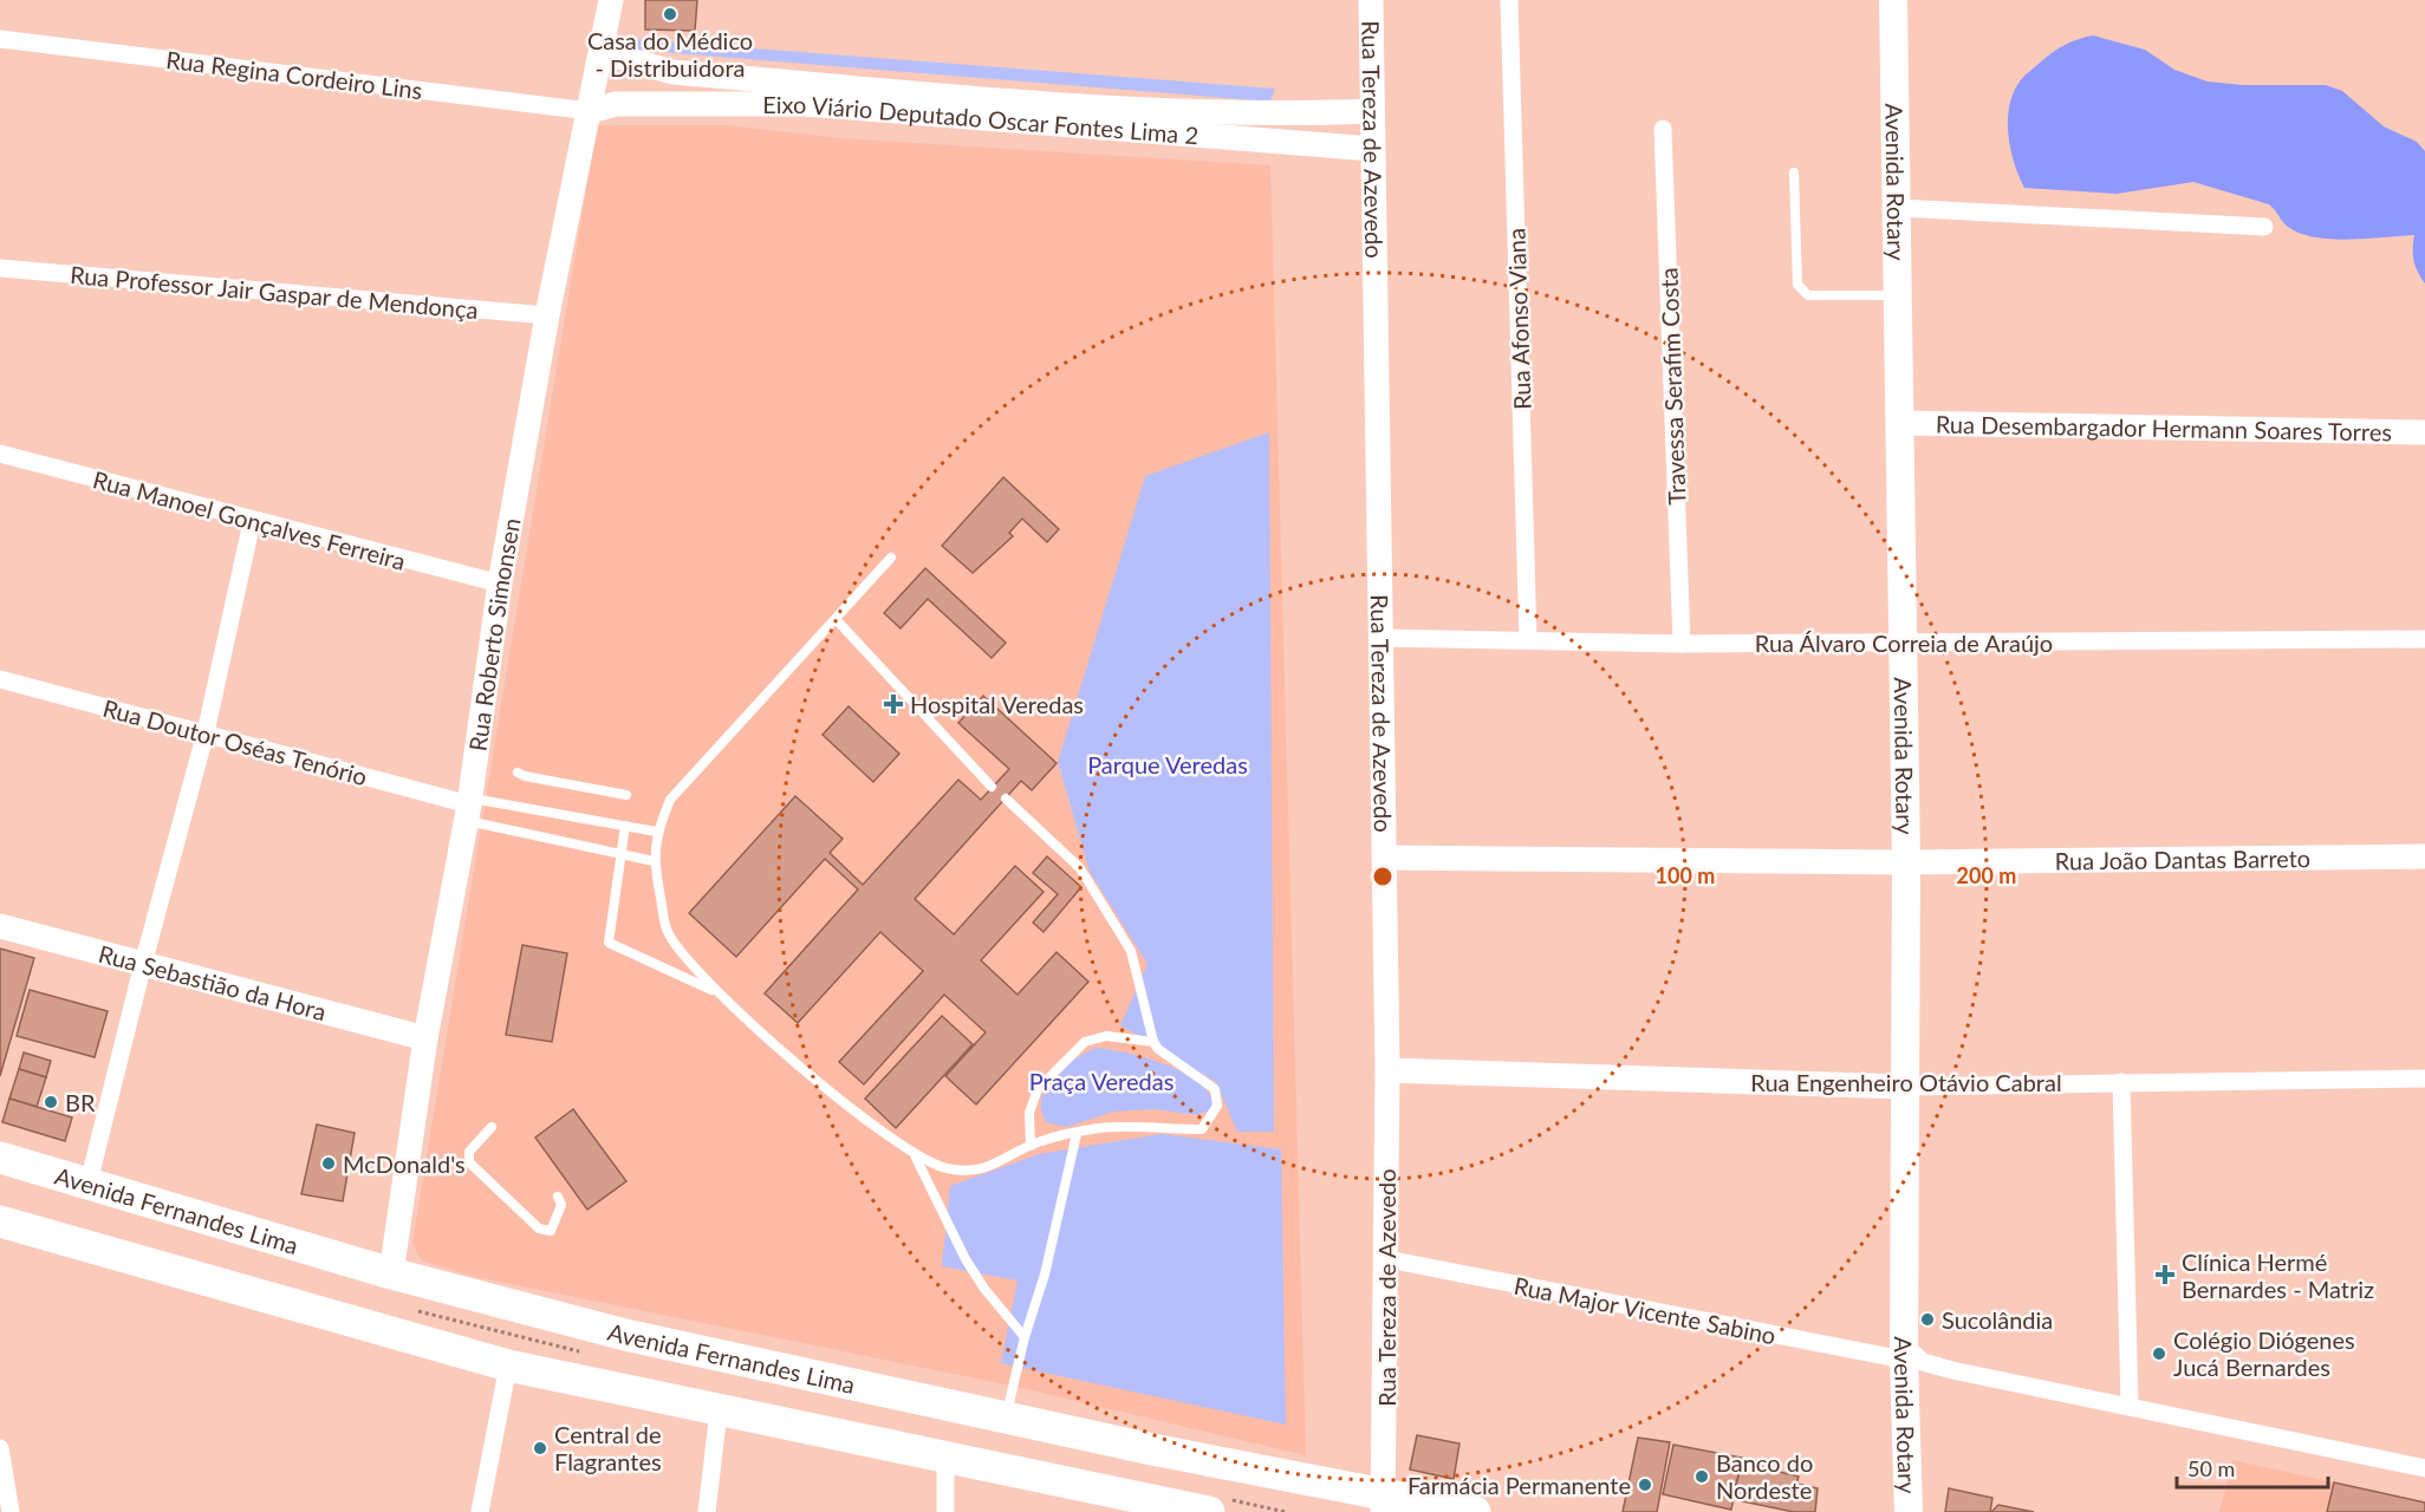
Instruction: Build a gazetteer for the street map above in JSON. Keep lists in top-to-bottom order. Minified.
{"streets":{"highway":["Avenida Fernandes Lima"],"main road":["Avenida Rotary"],"street":["Rua Regina Cordeiro Lins","Eixo Viário Deputado Oscar Fontes Lima 2","Rua Tereza de Azevedo","Rua Professor Jair Gaspar de Mendonça","Rua Afonso Viana","Travessa Serafim Costa","Rua Desembargador Hermann Soares Torres","Rua Manoel Gonçalves Ferreira","Rua Roberto Simonsen","Rua Álvaro Correia de Araújo","Rua Doutor Oséas Tenório","Rua João Dantas Barreto","Rua Sebastião da Hora","Rua Engenheiro Otávio Cabral","Rua Major Vicente Sabino"]},"crossings":[["Rua Regina Cordeiro Lins","Eixo Viário Deputado Oscar Fontes Lima 2"],["Rua Regina Cordeiro Lins","Rua Roberto Simonsen"],["Eixo Viário Deputado Oscar Fontes Lima 2","Rua Tereza de Azevedo"],["Eixo Viário Deputado Oscar Fontes Lima 2","Rua Roberto Simonsen"],["Rua Tereza de Azevedo","Rua Álvaro Correia de Araújo"],["Rua Tereza de Azevedo","Rua João Dantas Barreto"],["Rua Tereza de Azevedo","Rua Engenheiro Otávio Cabral"],["Rua Tereza de Azevedo","Avenida Fernandes Lima"],["Rua Tereza de Azevedo","Rua Major Vicente Sabino"],["Avenida Rotary","Rua Desembargador Hermann Soares Torres"],["Avenida Rotary","Rua Álvaro Correia de Araújo"],["Avenida Rotary","Rua João Dantas Barreto"],["Avenida Rotary","Rua Engenheiro Otávio Cabral"],["Avenida Rotary","Rua Major Vicente Sabino"],["Rua Professor Jair Gaspar de Mendonça","Rua Roberto Simonsen"],["Rua Afonso Viana","Rua Álvaro Correia de Araújo"],["Travessa Serafim Costa","Rua Álvaro Correia de Araújo"],["Rua Manoel Gonçalves Ferreira","Rua Roberto Simonsen"],["Rua Roberto Simonsen","Rua Doutor Oséas Tenório"],["Rua Roberto Simonsen","Rua Sebastião da Hora"],["Rua Roberto Simonsen","Avenida Fernandes Lima"]],"parks":["Parque Veredas","Praça Veredas"],"places":{"other":["Casa do Médico - Distribuidora","BR","McDonald's","Sucolândia","Colégio Diógenes Jucá Bernardes","Central de Flagrantes","Banco do Nordeste","Farmácia Permanente"],"health":["Hospital Veredas","Clínica Hermé Bernardes - Matriz"]},"scale_bar":"50 m","rings":["100 m","200 m"]}
